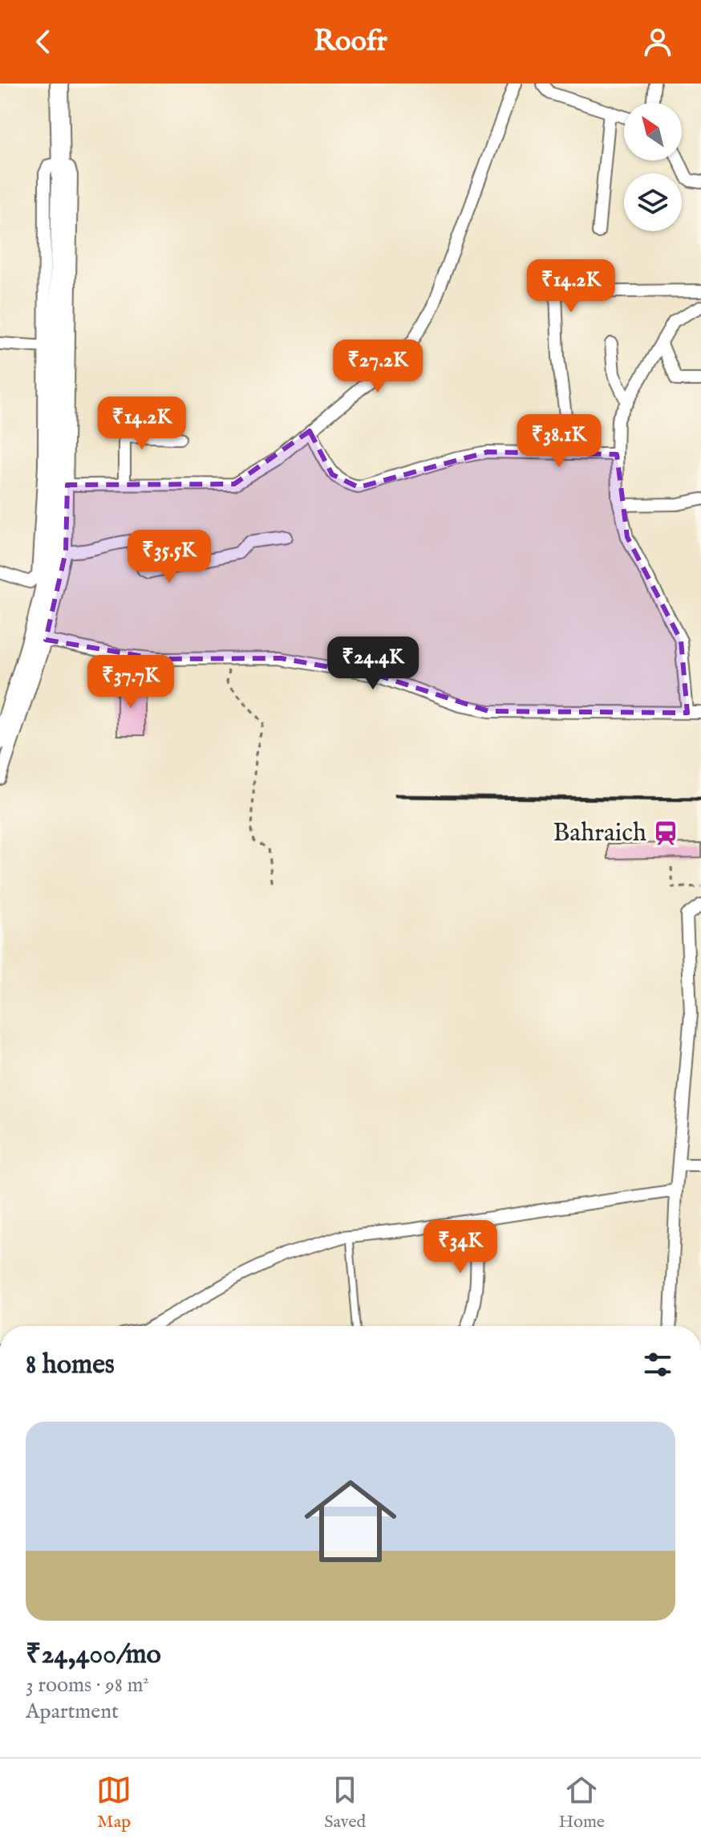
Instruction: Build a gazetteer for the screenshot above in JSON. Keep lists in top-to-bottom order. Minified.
{"places":{"station":["Bahraich"]},"north":"top left","page":{"header":"Roofr","price":["₹14.2K","₹27.2K","₹14.2K","₹38.1K","₹35.5K","₹24.4K","₹37.7K","₹34K"],"heading":"8 homes","list":[{"name":"₹24,400/mo","note":"3 rooms · 98 m² · Apartment"}],"tabs":["Map","Saved","Home"]}}
